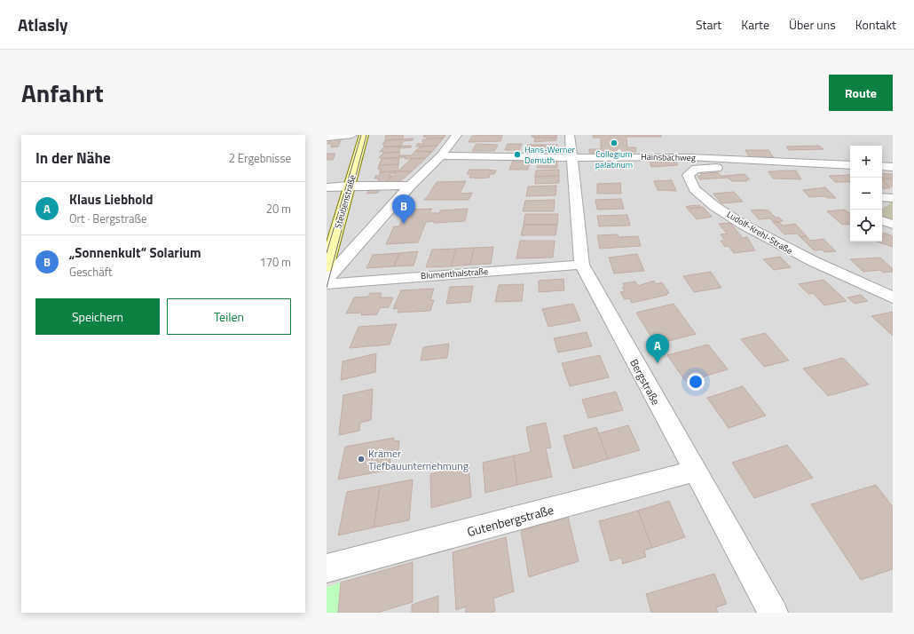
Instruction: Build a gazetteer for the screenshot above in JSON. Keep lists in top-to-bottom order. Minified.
{"streets":{"main road":["Steubenstraße"],"street":["Hainsbachweg","Ludolf-Krehl-Straße","Blumenthalstraße","Bergstraße","Gutenbergstraße"]},"crossings":[["Hainsbachweg","Ludolf-Krehl-Straße"],["Hainsbachweg","Bergstraße"],["Blumenthalstraße","Bergstraße"],["Bergstraße","Gutenbergstraße"]],"places":["Collegium palatinum","Hans-Werner Demuth","Krämer Tiefbauunternehmung"],"page":{"header":"Atlasly","nav":["Start","Karte","Über uns","Kontakt"],"title":"Anfahrt","buttons":["Route",["Speichern","Teilen"]],"heading":["In der Nähe","2 Ergebnisse"],"map_buttons":["+","−"],"list":[{"mark":"A","name":"Klaus Liebhold","note":"Ort · Bergstraße","value":"20 m"},{"mark":"B","name":"„Sonnenkult“ Solarium","note":"Geschäft","value":"170 m"}],"pins":["B","A"]}}
